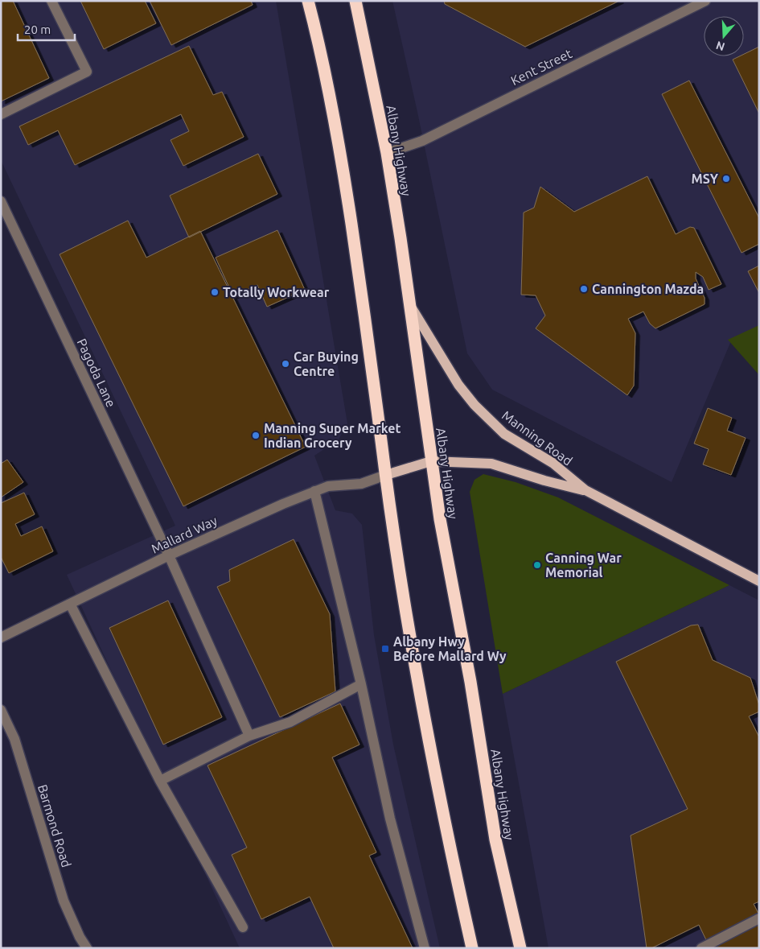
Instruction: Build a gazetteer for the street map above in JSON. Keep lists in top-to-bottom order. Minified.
{"streets":{"highway":["Albany Highway"],"main road":["Manning Road"],"street":["Kent Street","Pagoda Lane","Mallard Way","Barmond Road"]},"crossings":[["Kent Street","Albany Highway"],["Albany Highway","Manning Road"],["Pagoda Lane","Mallard Way"],["Manning Road","Mallard Way"]],"places":{"other":["MSY","Cannington Mazda","Totally Workwear","Car Buying Centre","Manning Super Market Indian Grocery","Canning War Memorial"],"transit":["Albany Hwy Before Mallard Wy"]},"scale_bar":"20 m","north":"bottom"}
